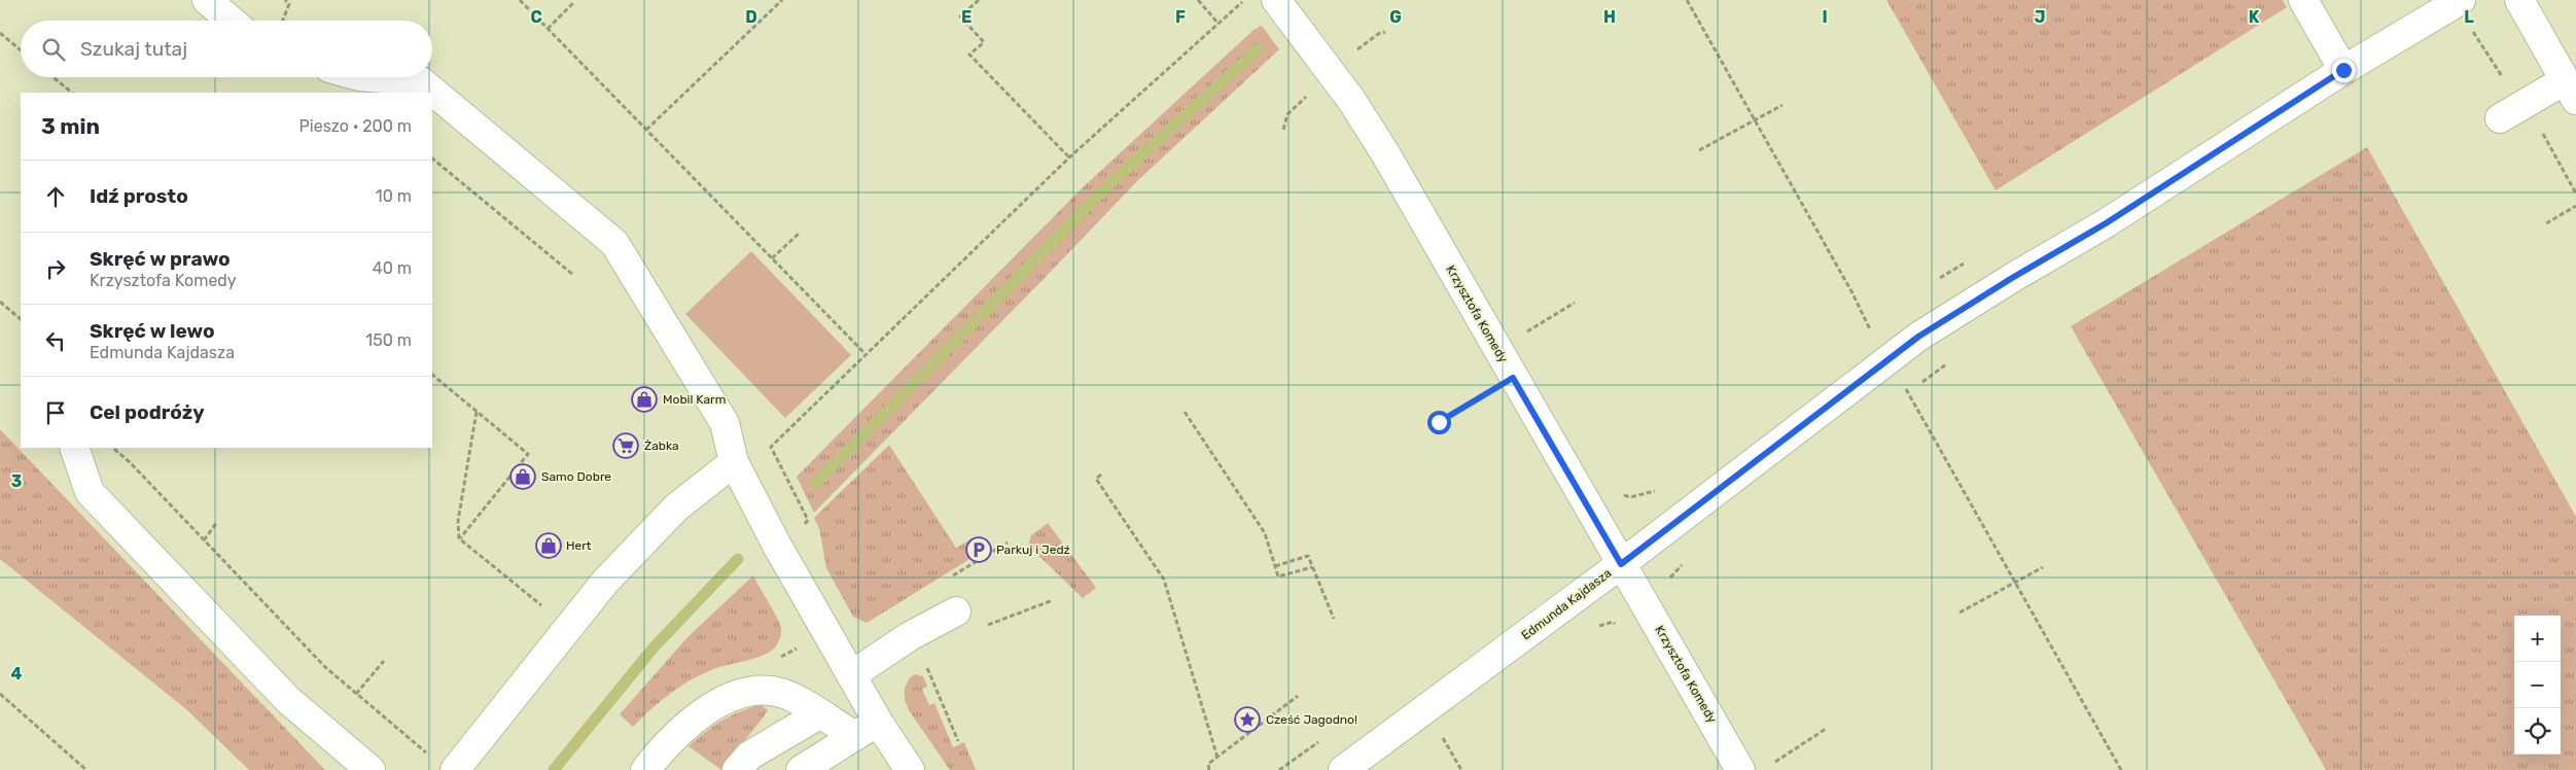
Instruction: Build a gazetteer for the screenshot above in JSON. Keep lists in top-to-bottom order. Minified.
{"streets":{"street":["Krzysztofa Komedy","Edmunda Kajdasza"]},"crossings":[["Krzysztofa Komedy","Edmunda Kajdasza"]],"places":{"shop":["Mobil Karm","Samo Dobre","Hert"],"supermarket":["Żabka"],"parking":["Parkuj i Jedź"],"place":["Cześć Jagodno!"]},"page":{"search":"Szukaj tutaj","heading":["3 min","Pieszo · 200 m"],"list":[["Idź prosto","10 m"],["Skręć w prawo","Krzysztofa Komedy","40 m"],["Skręć w lewo","Edmunda Kajdasza","150 m"],"Cel podróży"],"map_buttons":["+","−"]},"grid":{"columns":["C","D","E","F","G","H","I","J","K","L"],"rows":["3","4"]}}
